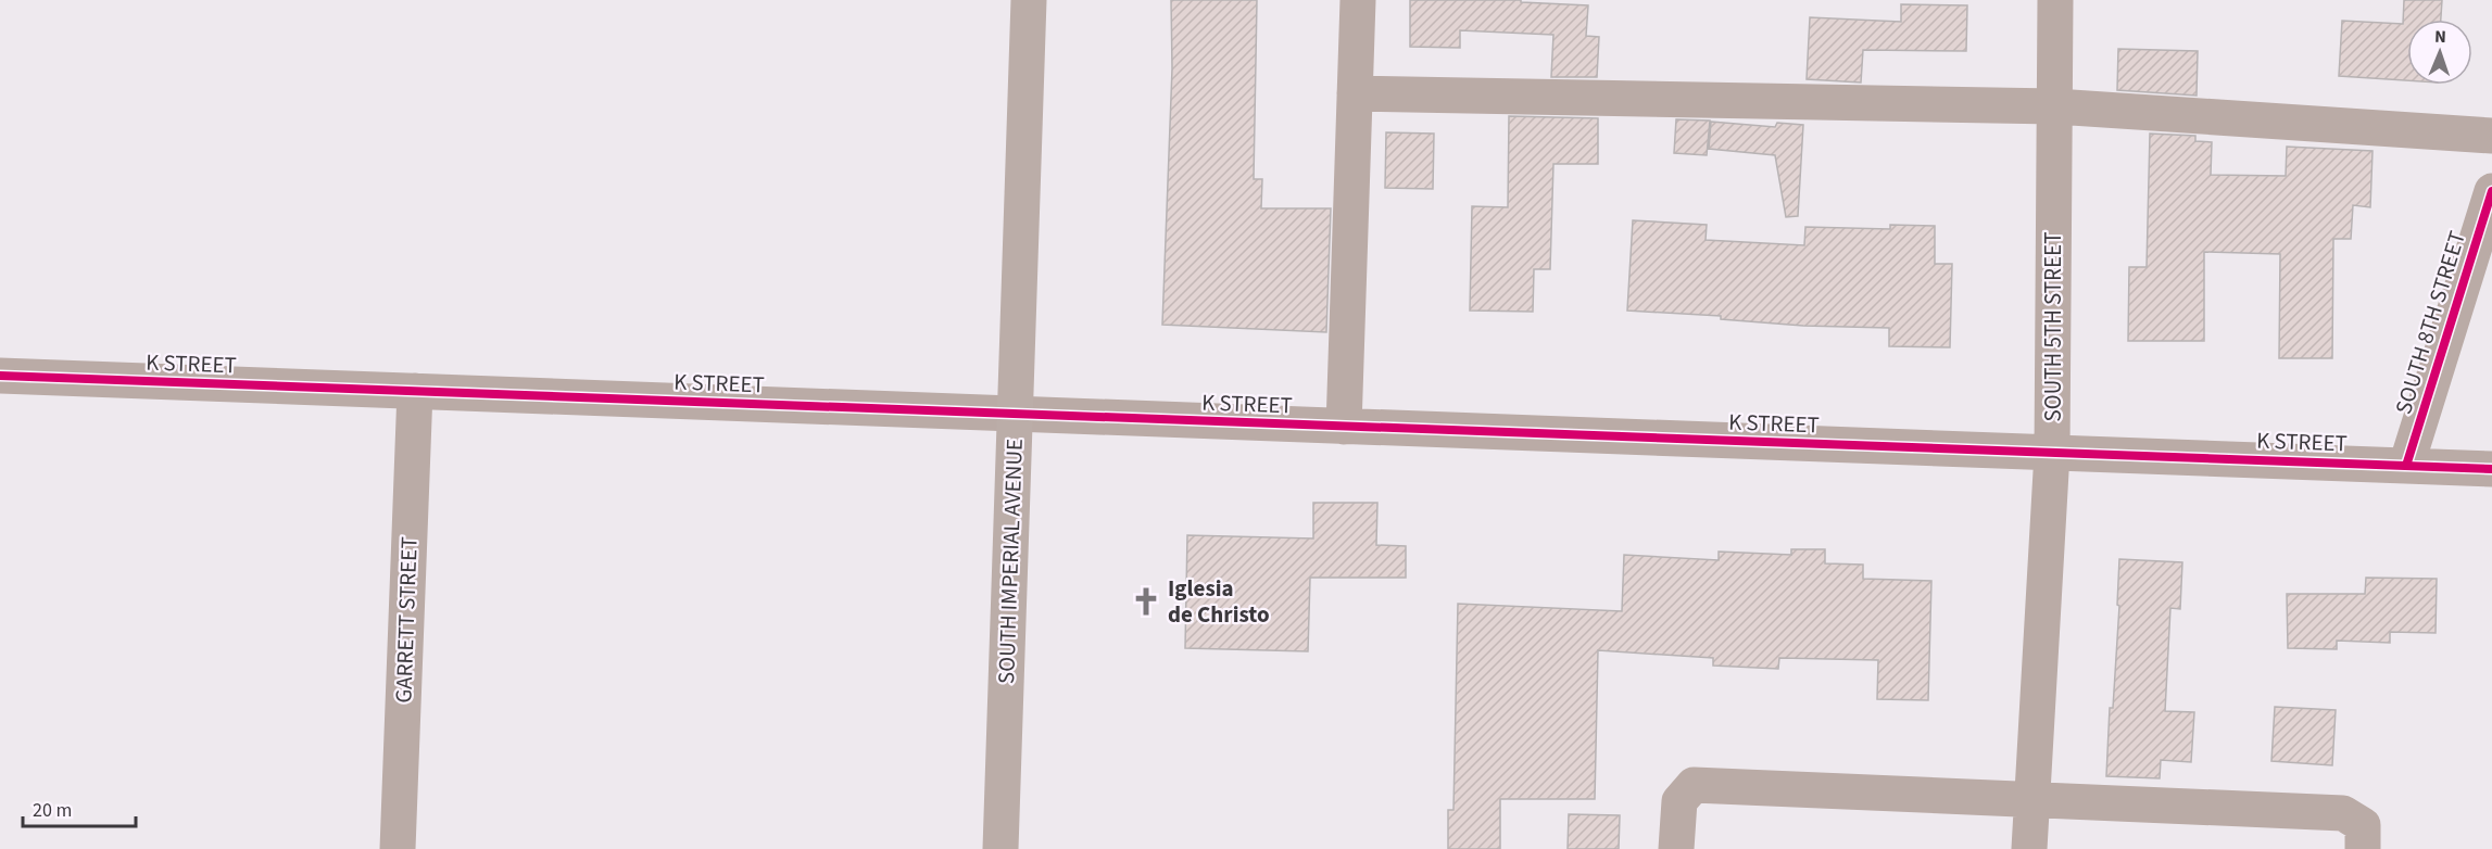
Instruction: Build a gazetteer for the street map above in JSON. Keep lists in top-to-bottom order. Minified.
{"streets":{"main road":["SOUTH IMPERIAL AVENUE"],"street":["SOUTH 8TH STREET","SOUTH 5TH STREET","K STREET","GARRETT STREET"]},"crossings":[["SOUTH 8TH STREET","K STREET"],["SOUTH 5TH STREET","K STREET"],["K STREET","SOUTH IMPERIAL AVENUE"],["K STREET","GARRETT STREET"]],"places":{"church":["Iglesia de Christo"]},"scale_bar":"20 m","north":"top"}
